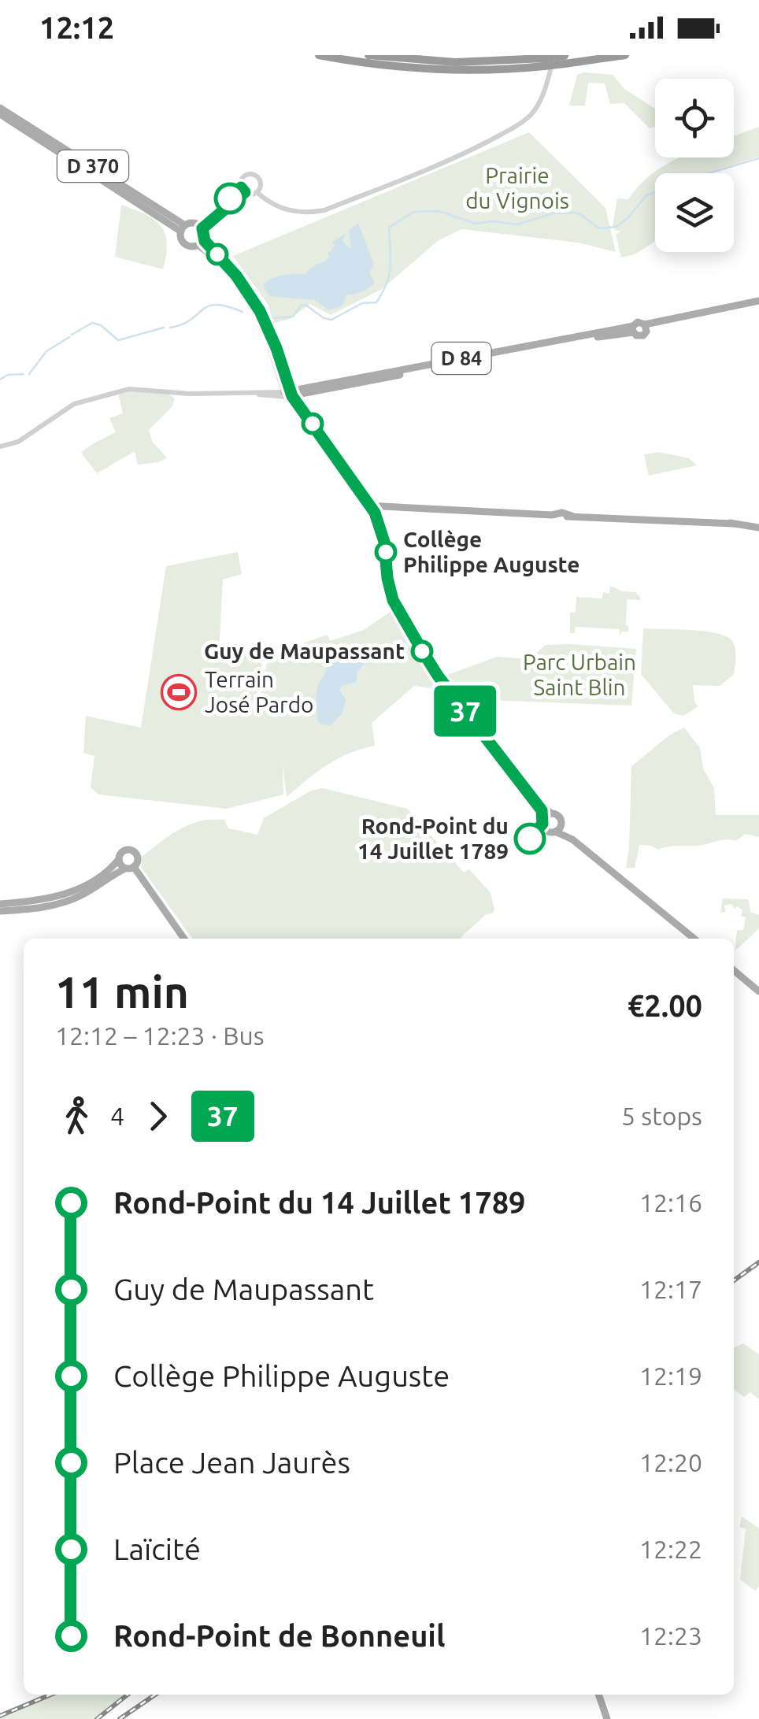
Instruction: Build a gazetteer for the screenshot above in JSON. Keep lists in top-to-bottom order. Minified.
{"streets":{"main road":["D 370","D 84"]},"parks":["Prairie du Vignois","Parc Urbain Saint Blin"],"places":{"other":["Collège Philippe Auguste","Guy de Maupassant","Rond-Point du 14 Juillet 1789"],"sports":["Terrain José Pardo"]},"lines":["bus line 37"],"page":{"status":"12:12","on_map":"37","heading":["11 min","12:12 – 12:23 · Bus","€2.00"],"legs":["4","37","5 stops"],"list":[{"name":"Rond-Point du 14 Juillet 1789","value":"12:16"},{"name":"Guy de Maupassant","value":"12:17"},{"name":"Collège Philippe Auguste","value":"12:19"},{"name":"Place Jean Jaurès","value":"12:20"},{"name":"Laïcité","value":"12:22"},{"name":"Rond-Point de Bonneuil","value":"12:23"}]}}
